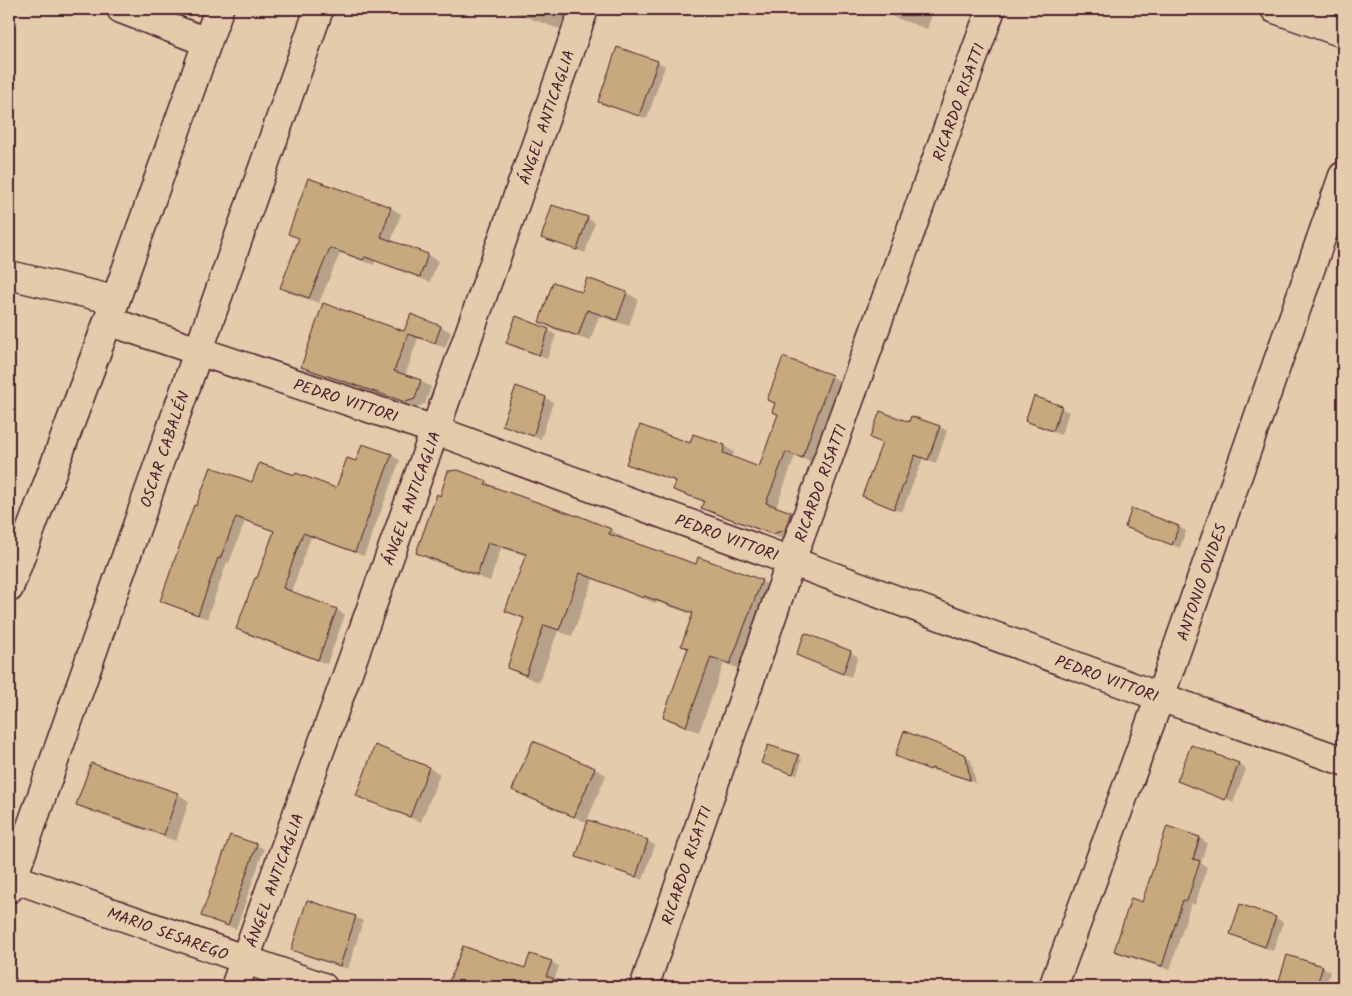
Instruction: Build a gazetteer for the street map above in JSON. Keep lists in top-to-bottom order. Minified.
{"streets":{"street":["RICARDO RISATTI","ÁNGEL ANTICAGLIA","PEDRO VITTORI","OSCAR CABALÉN","ANTONIO OVIDES","MARIO SESAREGO"]},"crossings":[["RICARDO RISATTI","PEDRO VITTORI"],["ÁNGEL ANTICAGLIA","PEDRO VITTORI"],["ÁNGEL ANTICAGLIA","MARIO SESAREGO"],["PEDRO VITTORI","OSCAR CABALÉN"],["PEDRO VITTORI","ANTONIO OVIDES"],["OSCAR CABALÉN","MARIO SESAREGO"]]}
